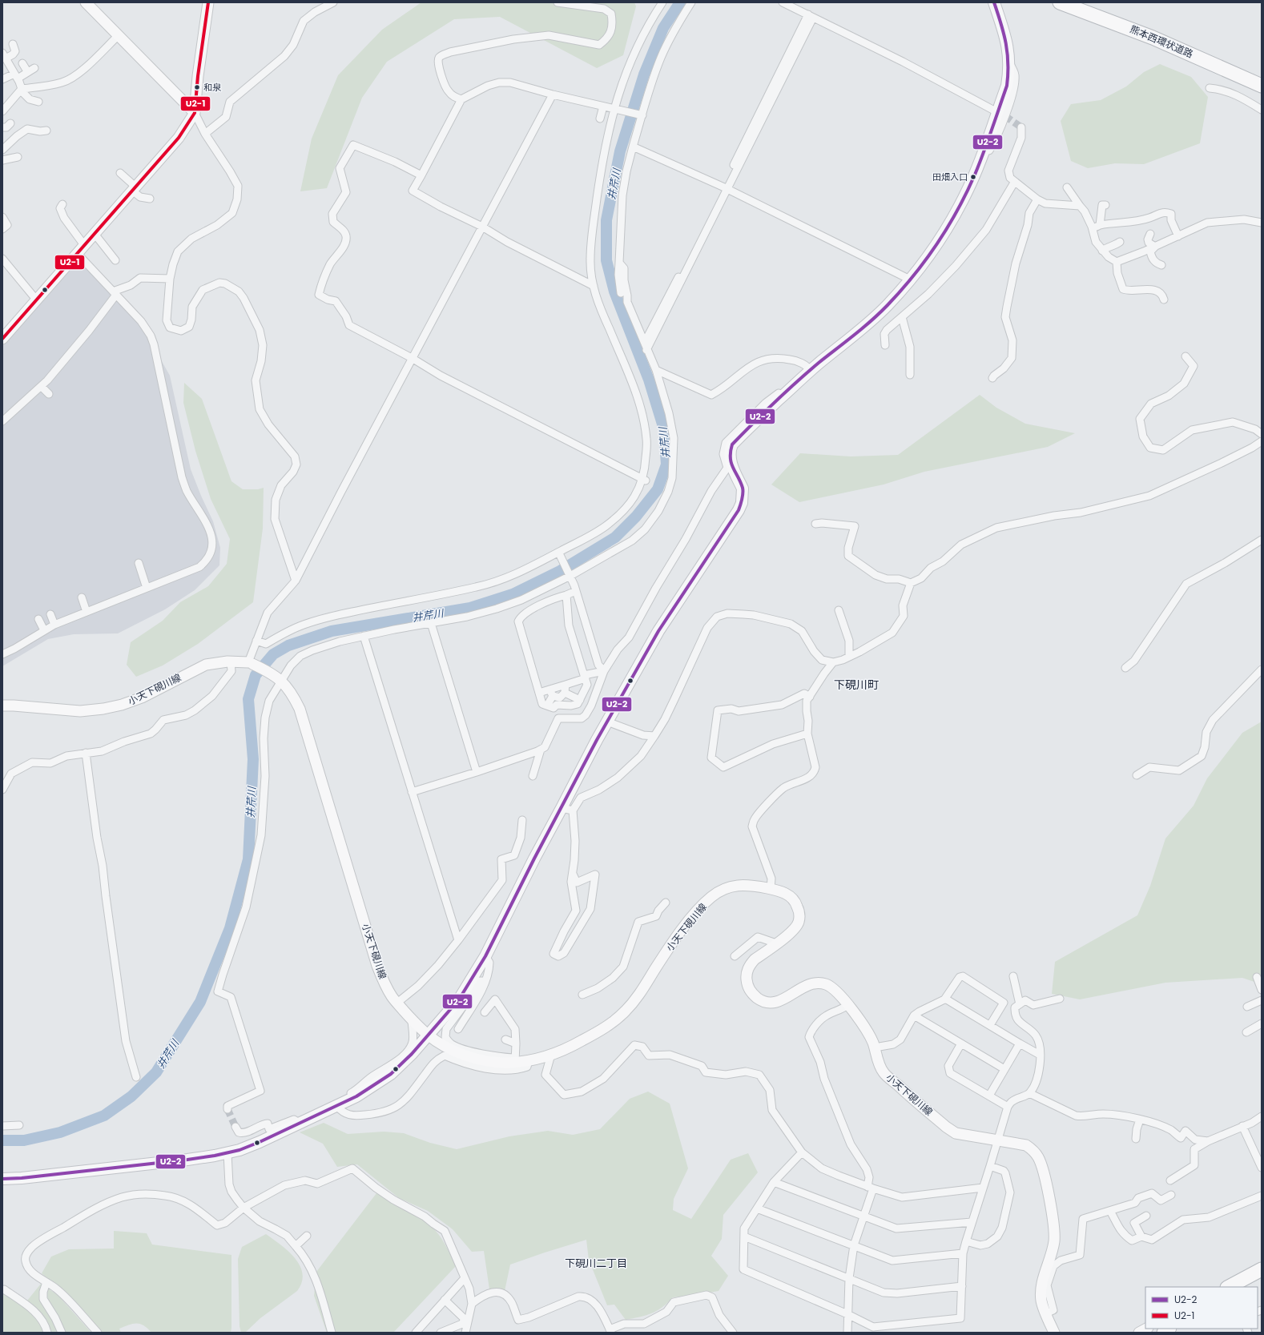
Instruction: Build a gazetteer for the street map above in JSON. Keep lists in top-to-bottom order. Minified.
{"streets":{"highway":["熊本西環状道路"],"main road":["小天下硯川線"]},"districts":["下硯川町","下硯川二丁目"],"water":["井芹川"],"places":["和泉","田畑入口"],"lines":["transit line U2-2","transit line U2-1"],"legend":["U2-2","U2-1"]}
